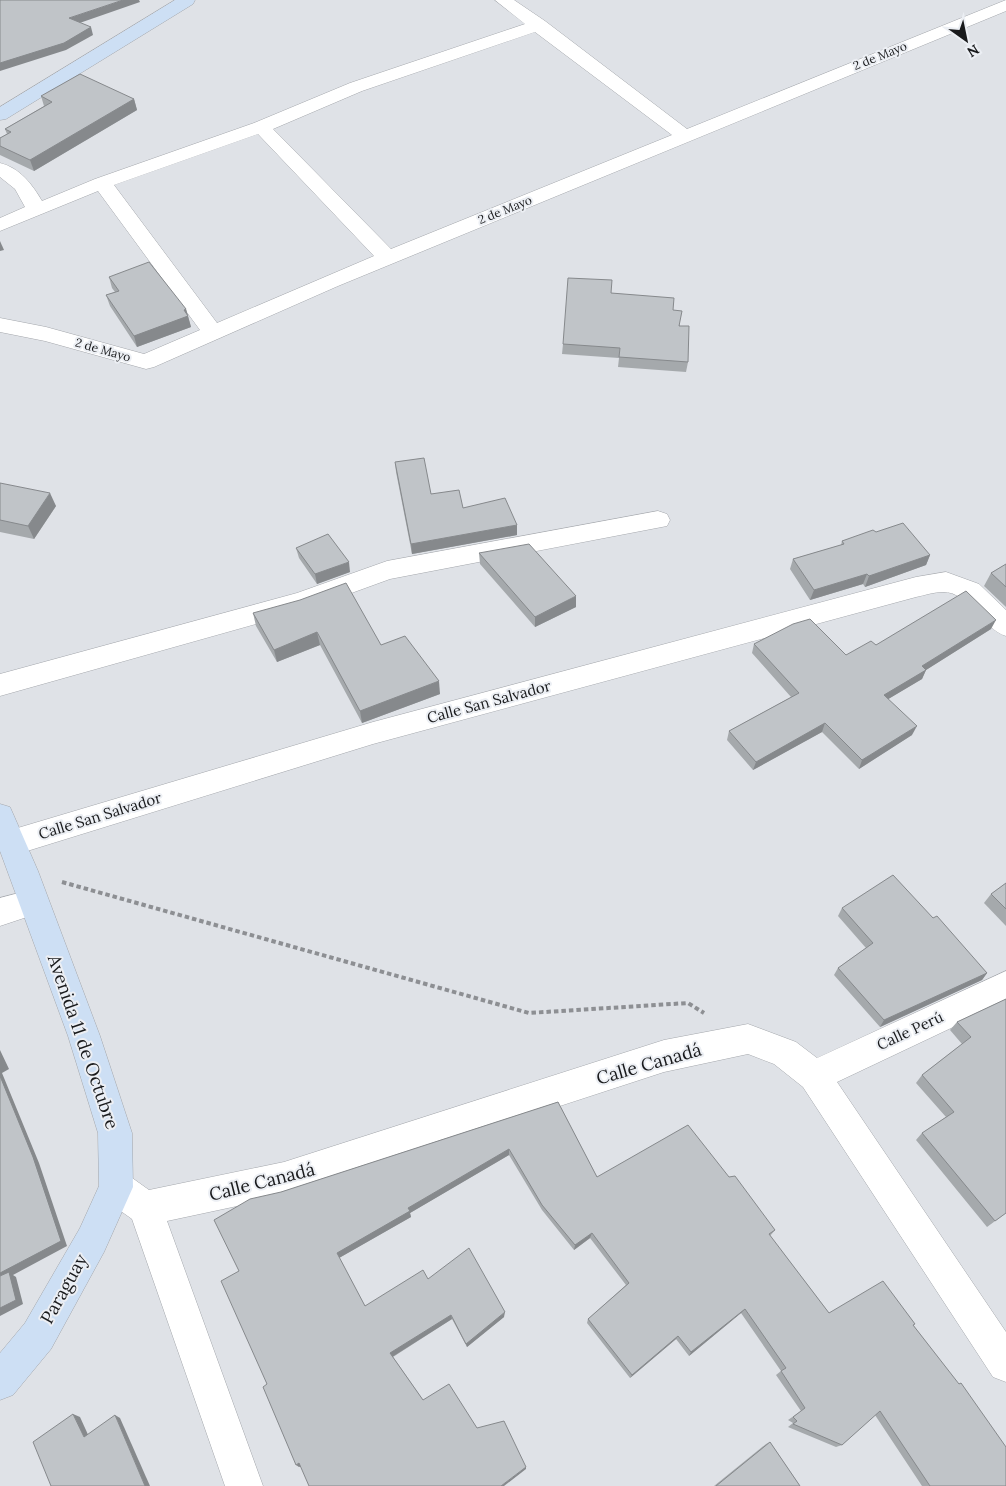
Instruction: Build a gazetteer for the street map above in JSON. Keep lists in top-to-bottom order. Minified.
{"streets":{"street":["2 de Mayo","Calle San Salvador","Calle Perú","Avenida 11 de Octubre","Calle Canadá","Paraguay"]},"crossings":[["Calle San Salvador","Avenida 11 de Octubre"],["Avenida 11 de Octubre","Paraguay"]],"north":"bottom right"}
